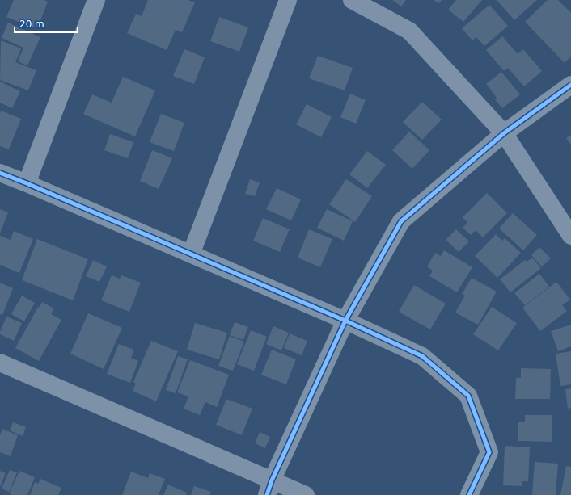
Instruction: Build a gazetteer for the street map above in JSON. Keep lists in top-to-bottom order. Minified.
{"scale_bar":"20 m"}
